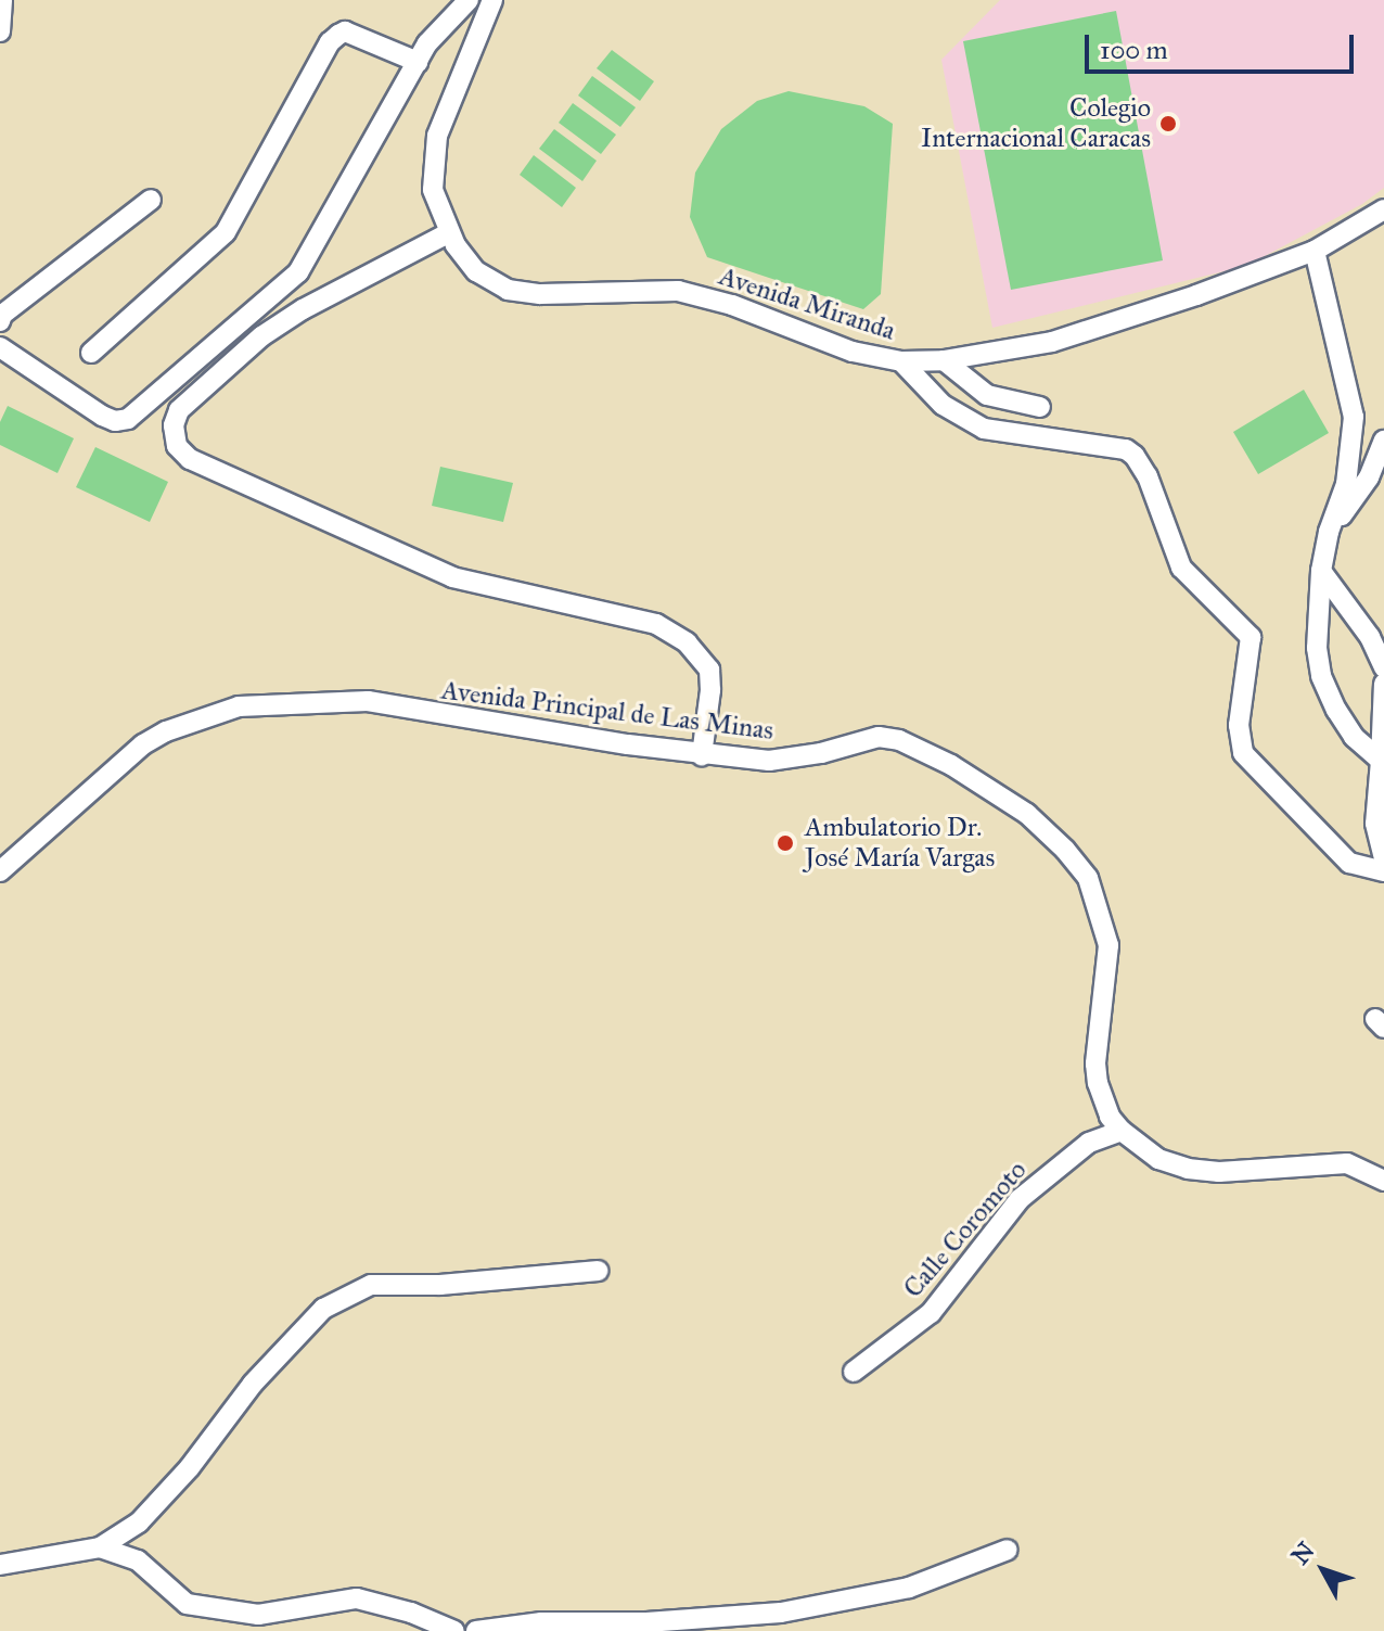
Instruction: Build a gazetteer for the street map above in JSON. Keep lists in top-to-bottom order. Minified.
{"streets":{"street":["Avenida Miranda","Avenida Principal de Las Minas","Calle Coromoto"]},"crossings":[["Avenida Principal de Las Minas","Calle Coromoto"]],"places":["Colegio Internacional Caracas","Ambulatorio Dr. José María Vargas"],"scale_bar":"100 m","north":"top left"}
